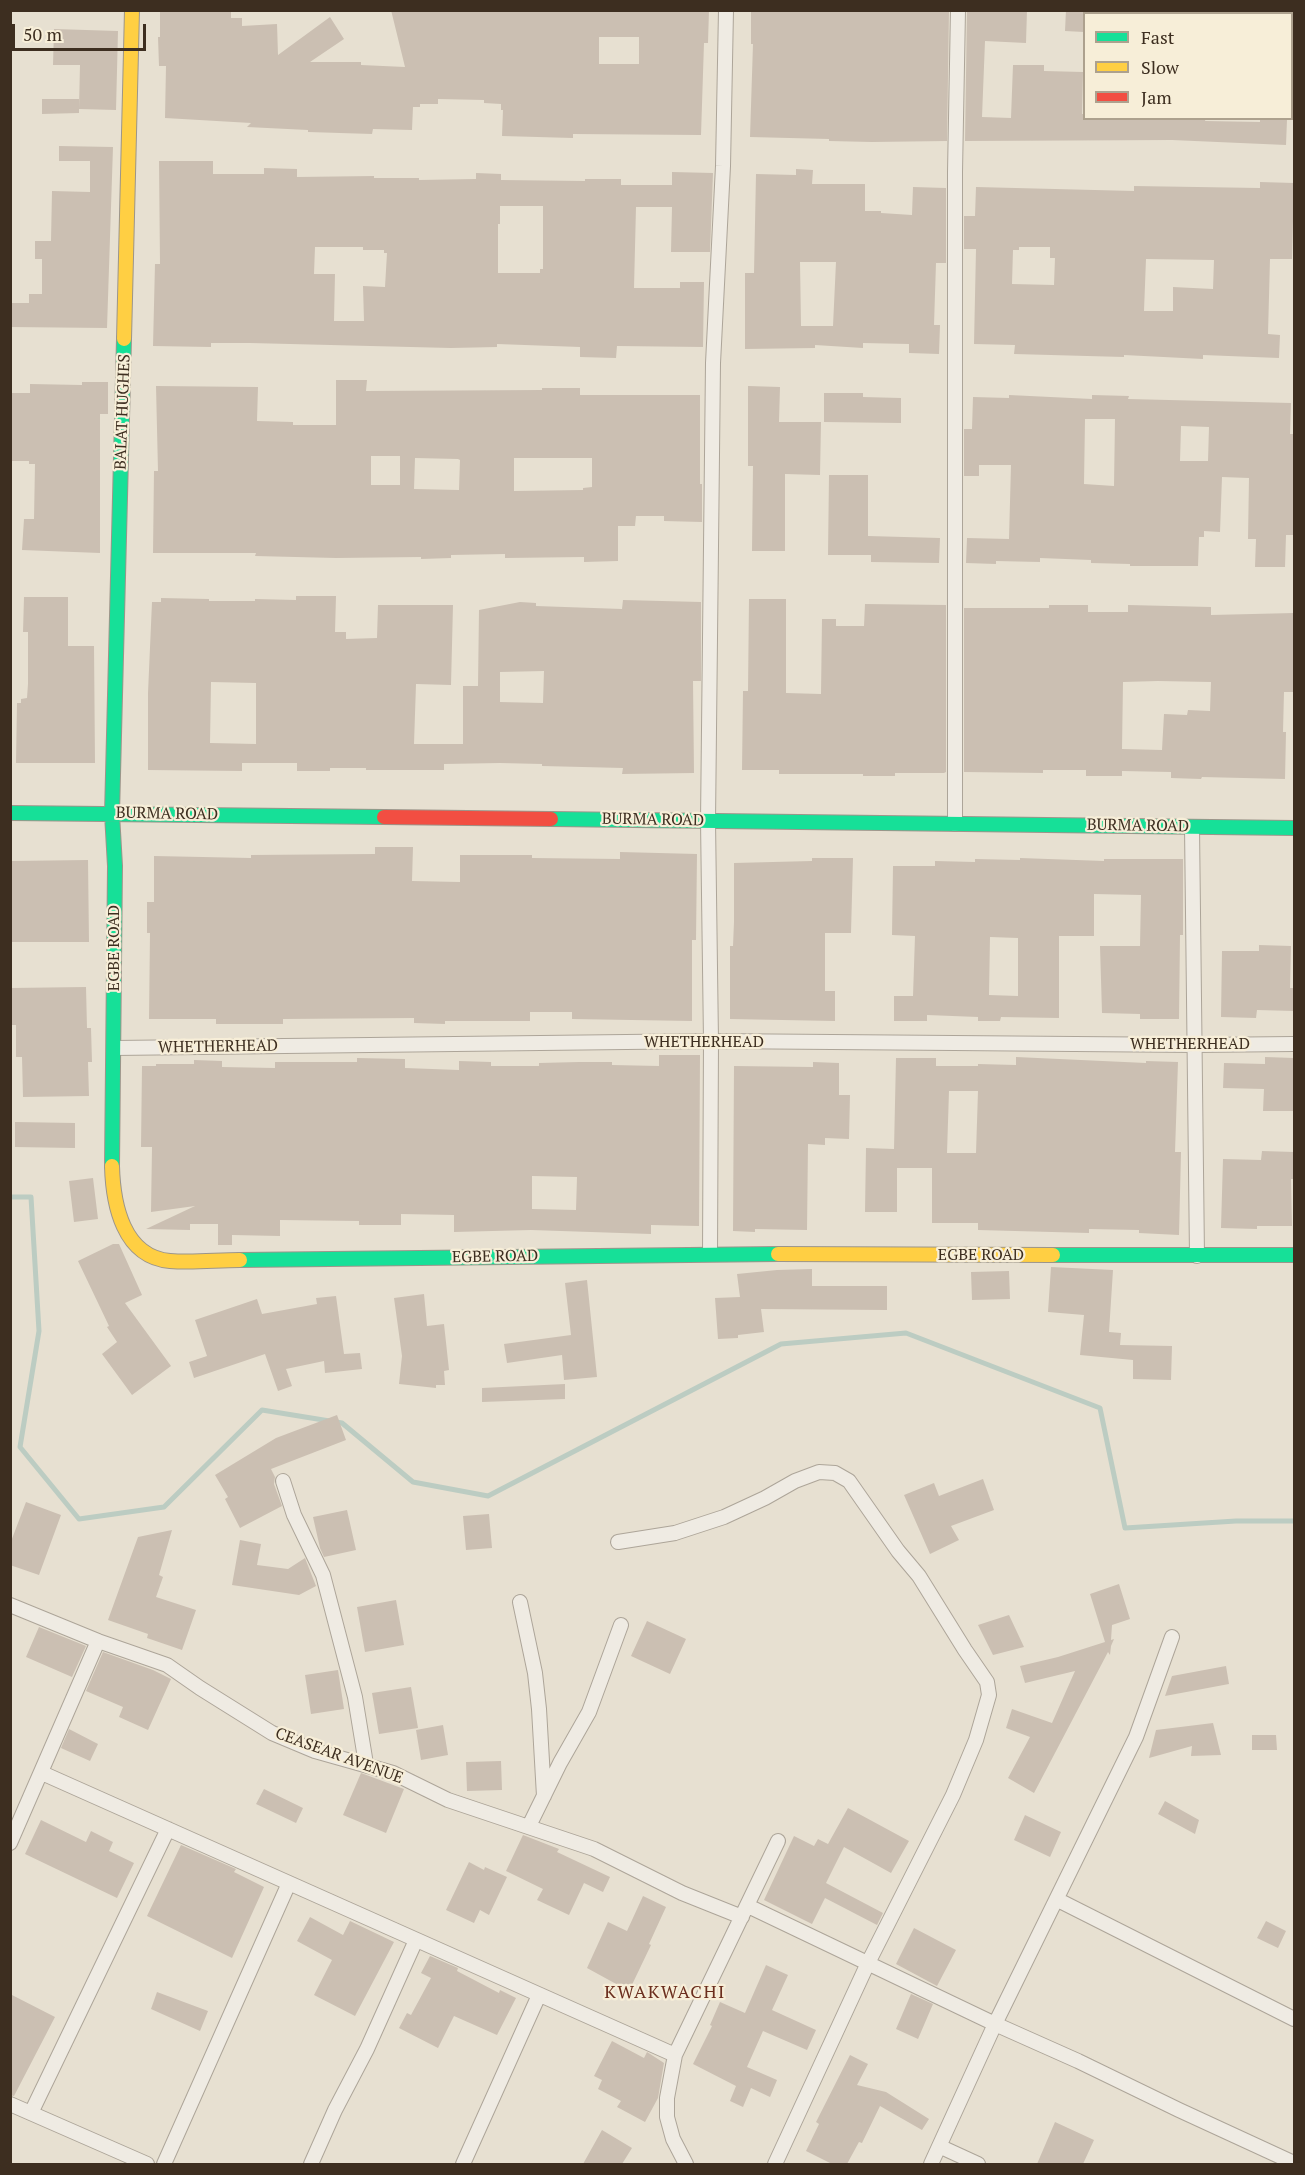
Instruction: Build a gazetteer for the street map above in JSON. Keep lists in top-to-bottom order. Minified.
{"streets":{"street":["BALAT HUGHES","BURMA ROAD","EGBE ROAD","WHETHERHEAD","CEASEAR AVENUE"]},"crossings":[["BALAT HUGHES","BURMA ROAD"],["BALAT HUGHES","EGBE ROAD"],["BURMA ROAD","EGBE ROAD"],["EGBE ROAD","WHETHERHEAD"]],"districts":["KWAKWACHI"],"legend":["Fast","Slow","Jam"],"scale_bar":"50 m"}
